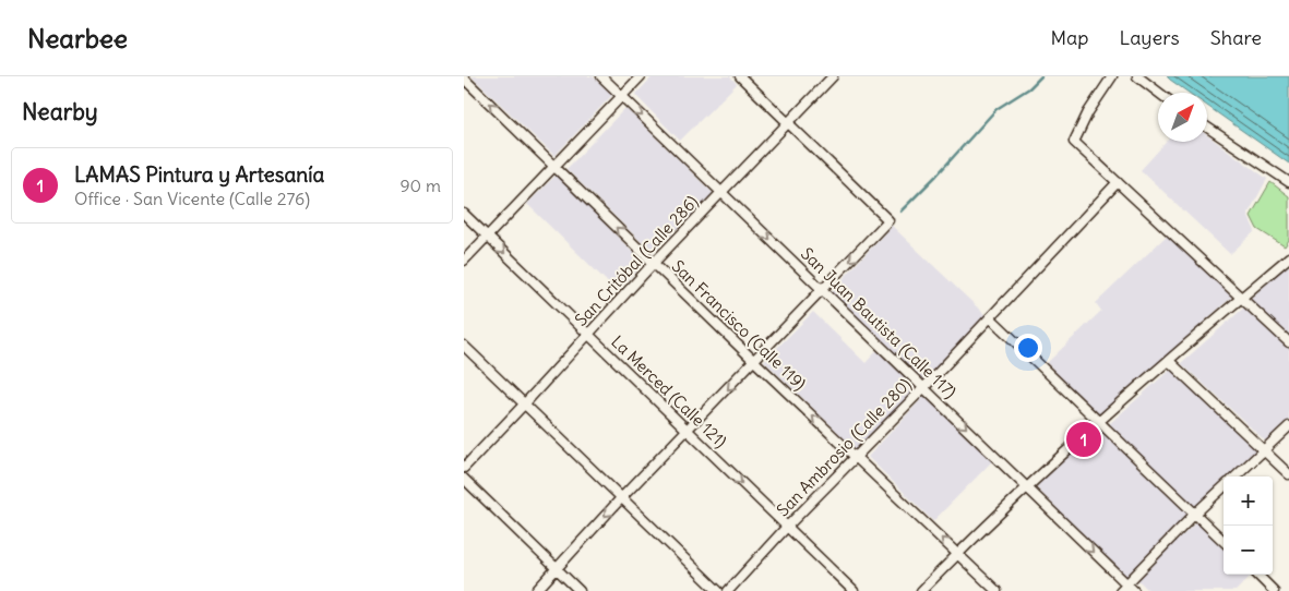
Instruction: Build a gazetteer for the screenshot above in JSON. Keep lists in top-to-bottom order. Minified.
{"streets":{"street":["San Critóbal (Calle 286)","San Juan Bautista (Calle 117)","San Francisco (Calle 119)","La Merced (Calle 121)","San Ambrosio (Calle 280)"]},"crossings":[["San Critóbal (Calle 286)","San Juan Bautista (Calle 117)"],["San Critóbal (Calle 286)","San Francisco (Calle 119)"],["San Critóbal (Calle 286)","La Merced (Calle 121)"],["San Juan Bautista (Calle 117)","San Ambrosio (Calle 280)"],["San Francisco (Calle 119)","San Ambrosio (Calle 280)"],["La Merced (Calle 121)","San Ambrosio (Calle 280)"]],"one_way":["San Juan Bautista (Calle 117)","San Francisco (Calle 119)","La Merced (Calle 121)"],"north":"top right","page":{"header":"Nearbee","nav":["Map","Layers","Share"],"heading":"Nearby","list":[{"mark":"1","name":"LAMAS Pintura y Artesanía","note":"Office · San Vicente (Calle 276)","value":"90 m"}],"pins":"1","map_buttons":["+","−"]}}
